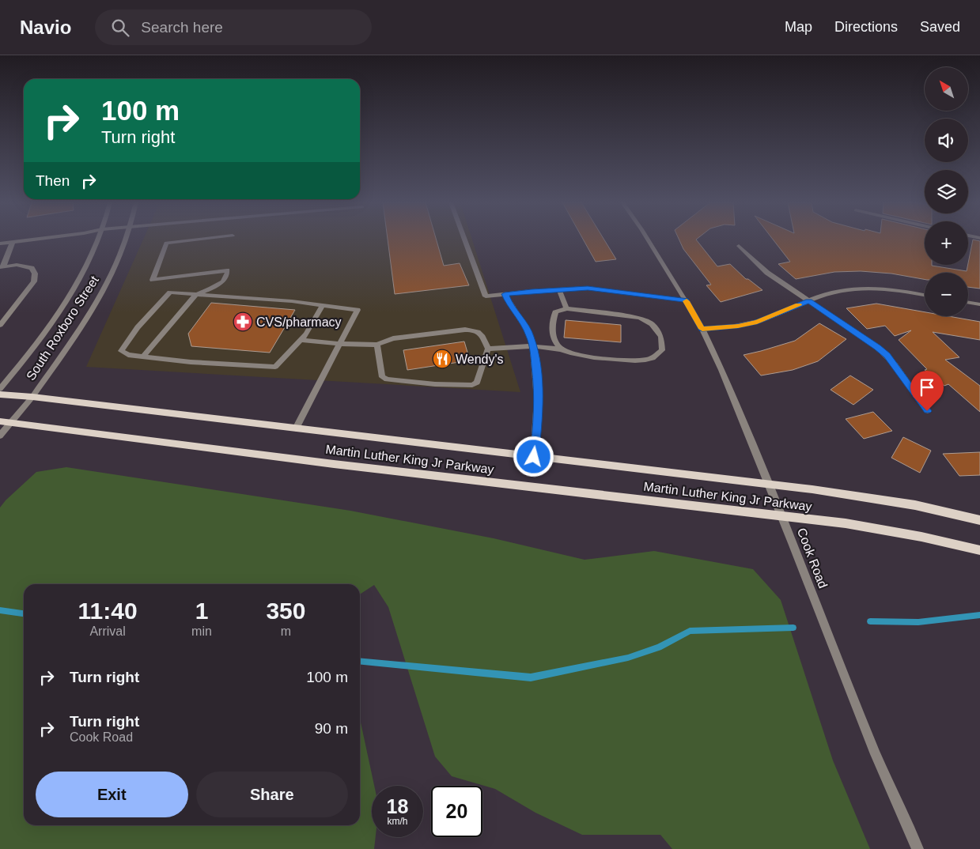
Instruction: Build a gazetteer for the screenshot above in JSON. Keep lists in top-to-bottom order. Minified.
{"streets":{"main road":["Martin Luther King Jr Parkway"],"street":["South Roxboro Street","Cook Road"]},"crossings":[["South Roxboro Street","Martin Luther King Jr Parkway"],["Martin Luther King Jr Parkway","Cook Road"]],"places":{"pharmacy":["CVS/pharmacy"],"restaurant":["Wendy's"]},"north":"top left","page":{"header":"Navio","search":"Search here","nav":["Map","Directions","Saved"],"map_buttons":["+","−"],"turn":["100 m","Turn right"],"then":"Then","eta":["11:40","Arrival","1","min","350","m"],"list":[{"name":"Turn right","value":"100 m"},{"name":"Turn right","note":"Cook Road","value":"90 m"}],"buttons":["Exit","Share"],"speed":"18 km/h","limit":"20"}}
